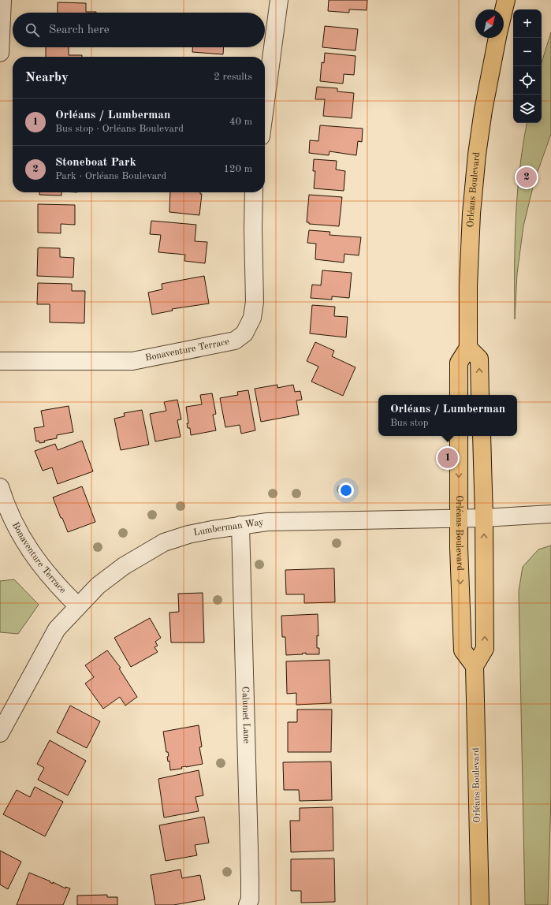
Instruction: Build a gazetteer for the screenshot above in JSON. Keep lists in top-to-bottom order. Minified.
{"streets":{"main road":["Orléans Boulevard"],"street":["Bonaventure Terrace","Lumberman Way","Calumet Lane"]},"crossings":[["Orléans Boulevard","Lumberman Way"],["Bonaventure Terrace","Lumberman Way"],["Lumberman Way","Calumet Lane"]],"north":"top right","page":{"map_buttons":["+","−"],"search":"Search here","heading":["Nearby","2 results"],"list":[{"mark":"1","name":"Orléans / Lumberman","note":"Bus stop · Orléans Boulevard","value":"40 m"},{"mark":"2","name":"Stoneboat Park","note":"Park · Orléans Boulevard","value":"120 m"}],"pins":["2","1"],"popup":["Orléans / Lumberman","Bus stop"]}}
